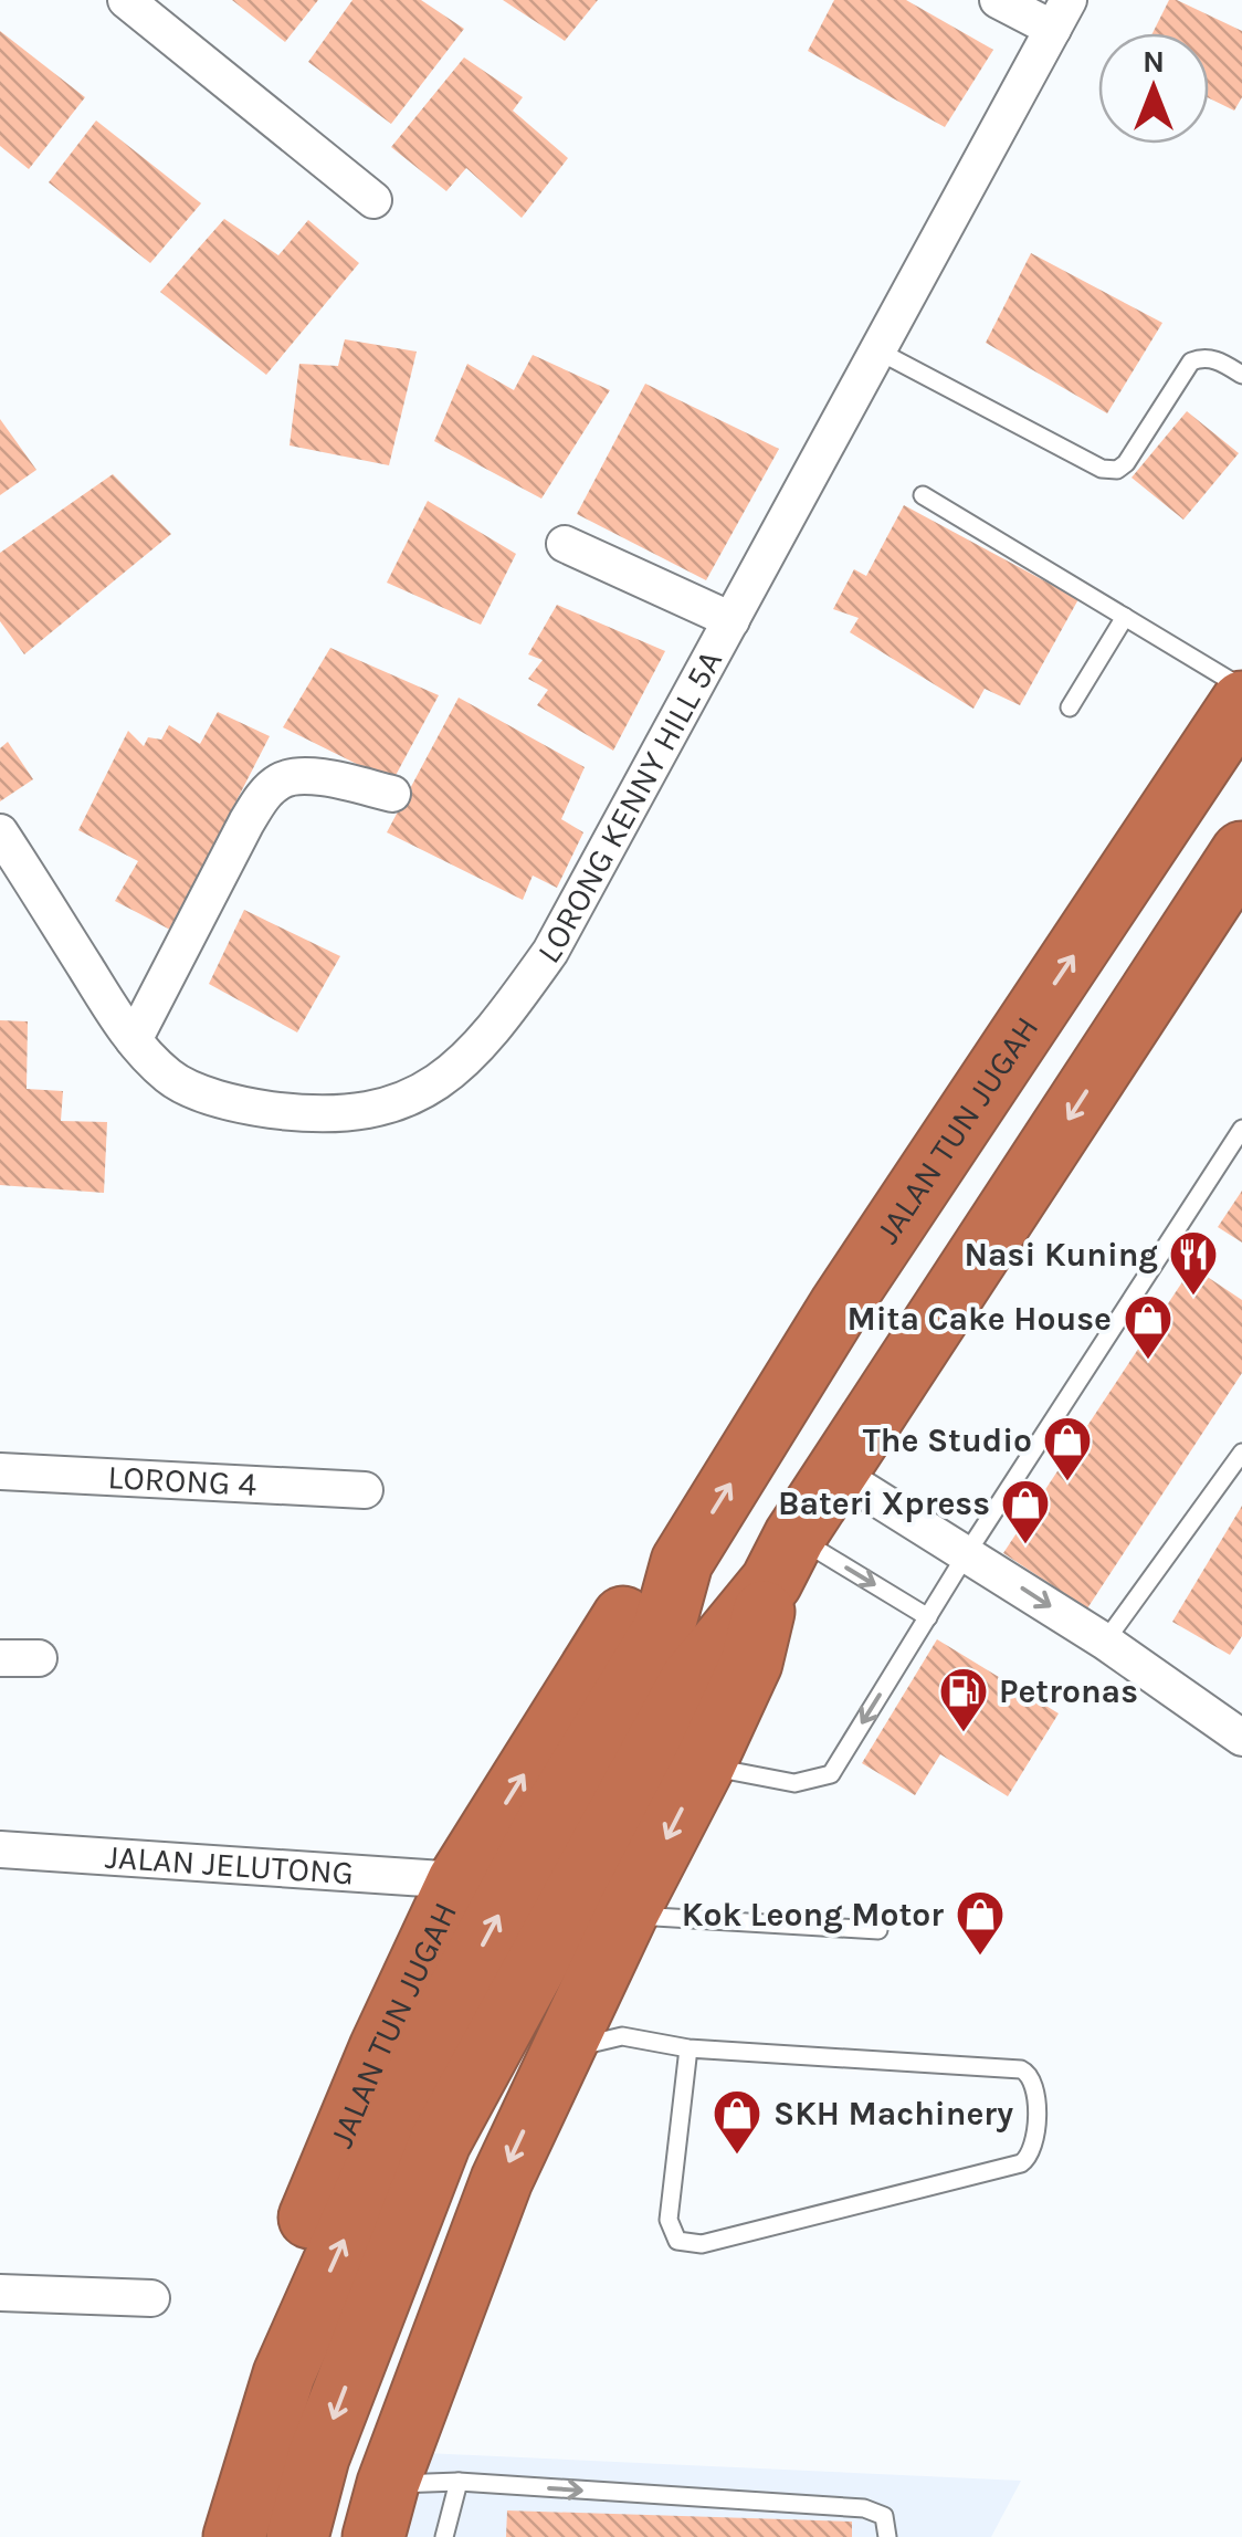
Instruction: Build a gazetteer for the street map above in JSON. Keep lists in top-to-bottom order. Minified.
{"streets":{"highway":["JALAN TUN JUGAH"],"street":["LORONG KENNY HILL 5A","LORONG 4","JALAN JELUTONG"]},"crossings":[["JALAN TUN JUGAH","JALAN JELUTONG"]],"places":{"restaurant":["Nasi Kuning"],"shop":["Mita Cake House","The Studio","Bateri Xpress","Kok Leong Motor","SKH Machinery"],"fuel station":["Petronas"]},"north":"top"}
